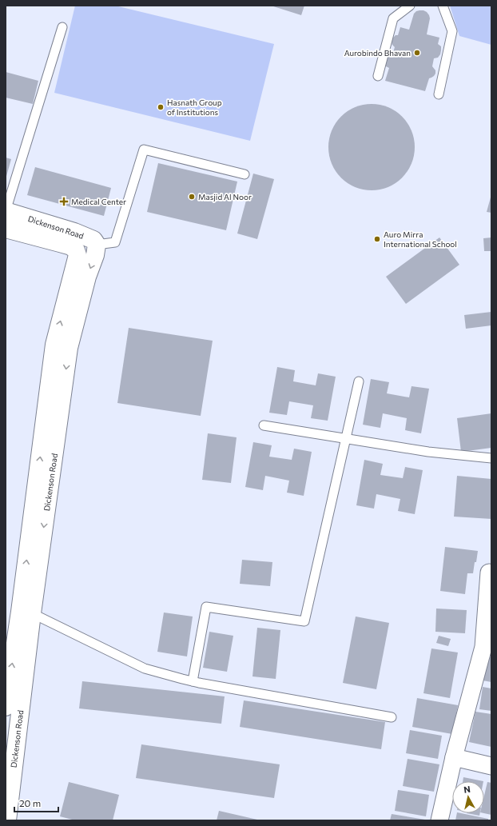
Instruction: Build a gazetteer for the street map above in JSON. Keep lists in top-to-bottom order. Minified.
{"streets":{"main road":["Dickenson Road"]},"places":{"other":["Aurobindo Bhavan","Hasnath Group of Institutions","Masjid Al Noor","Auro Mirra International School"],"health":["Medical Center"]},"scale_bar":"20 m","north":"top"}
